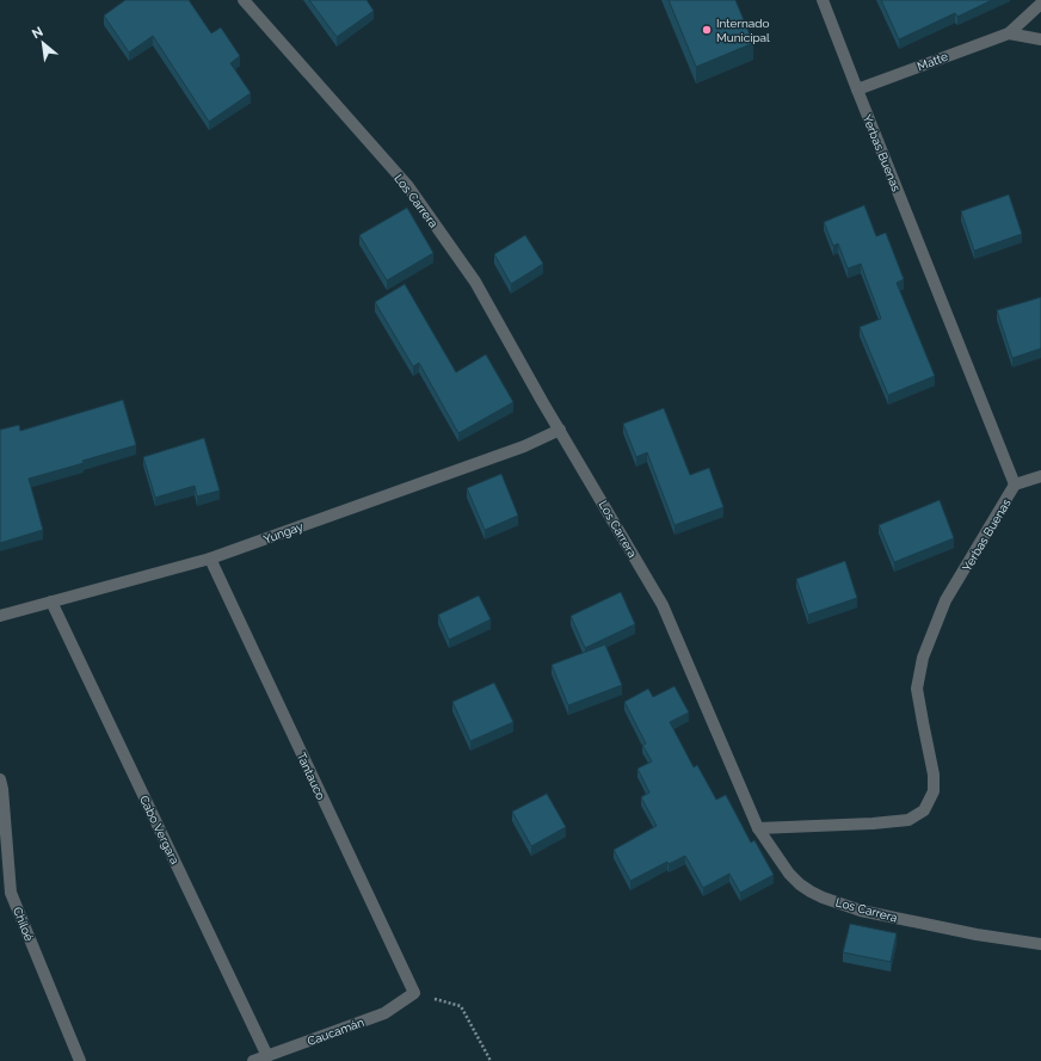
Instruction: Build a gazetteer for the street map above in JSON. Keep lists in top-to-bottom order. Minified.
{"streets":{"street":["Matte","Yerbas Buenas","Los Carrera","Yungay","Tantauco","Cabo Vergara","Chiloé","Caucamán"]},"crossings":[["Matte","Yerbas Buenas"],["Yerbas Buenas","Los Carrera"],["Los Carrera","Yungay"],["Yungay","Tantauco"],["Yungay","Cabo Vergara"],["Tantauco","Caucamán"],["Cabo Vergara","Caucamán"]],"places":["Internado Municipal"],"north":"top left"}
